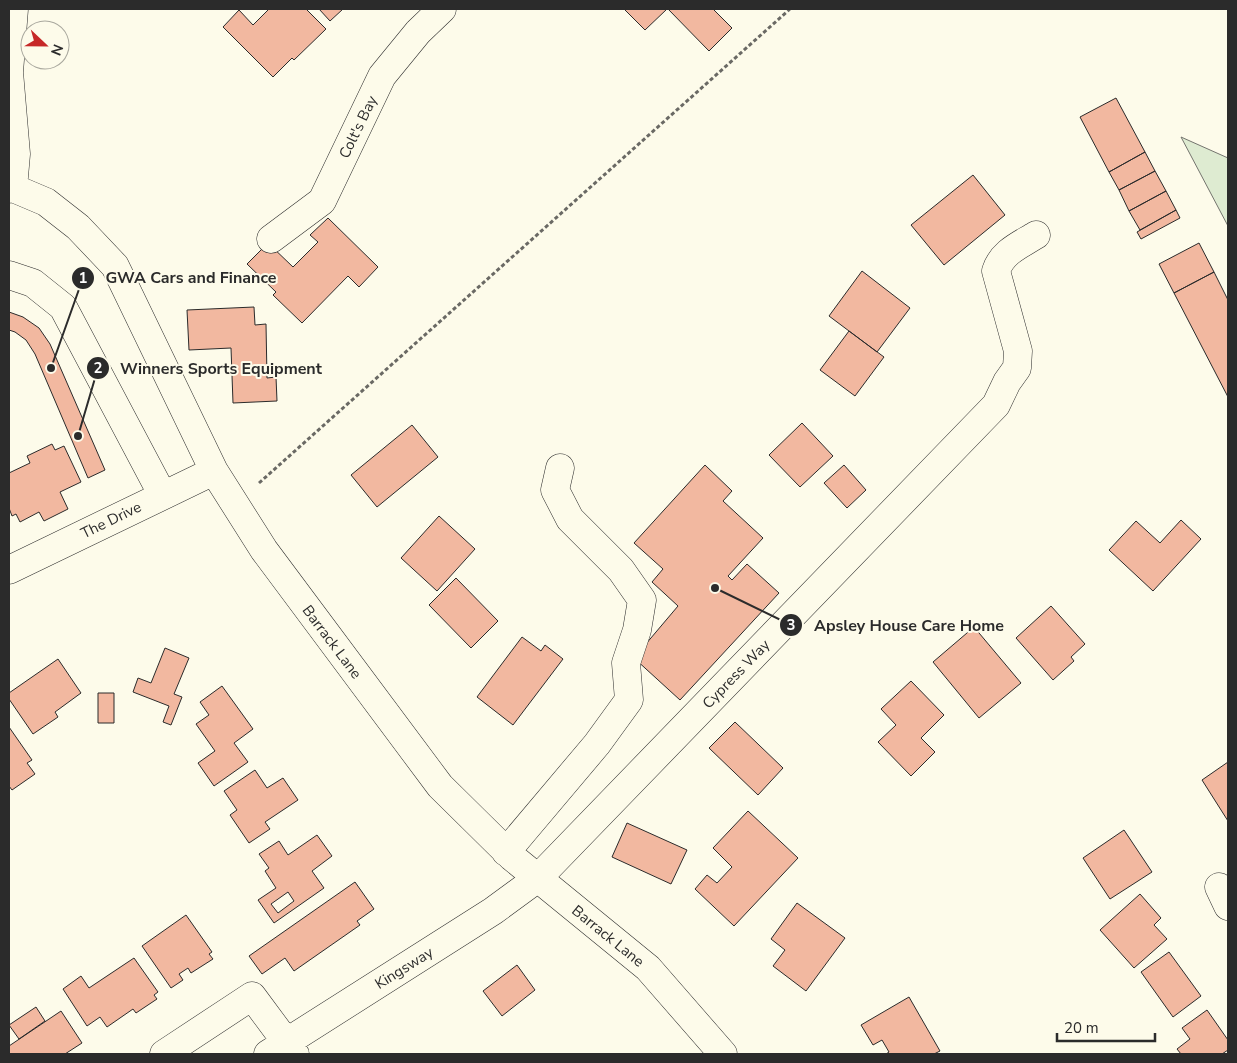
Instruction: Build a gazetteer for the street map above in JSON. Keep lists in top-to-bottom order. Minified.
{"streets":{"street":["Colt's Bay","The Drive","Barrack Lane","Cypress Way","Kingsway"]},"crossings":[["The Drive","Barrack Lane"],["Barrack Lane","Cypress Way"],["Barrack Lane","Kingsway"],["Cypress Way","Kingsway"]],"places":["GWA Cars and Finance","Winners Sports Equipment","Apsley House Care Home"],"scale_bar":"20 m","north":"right"}
